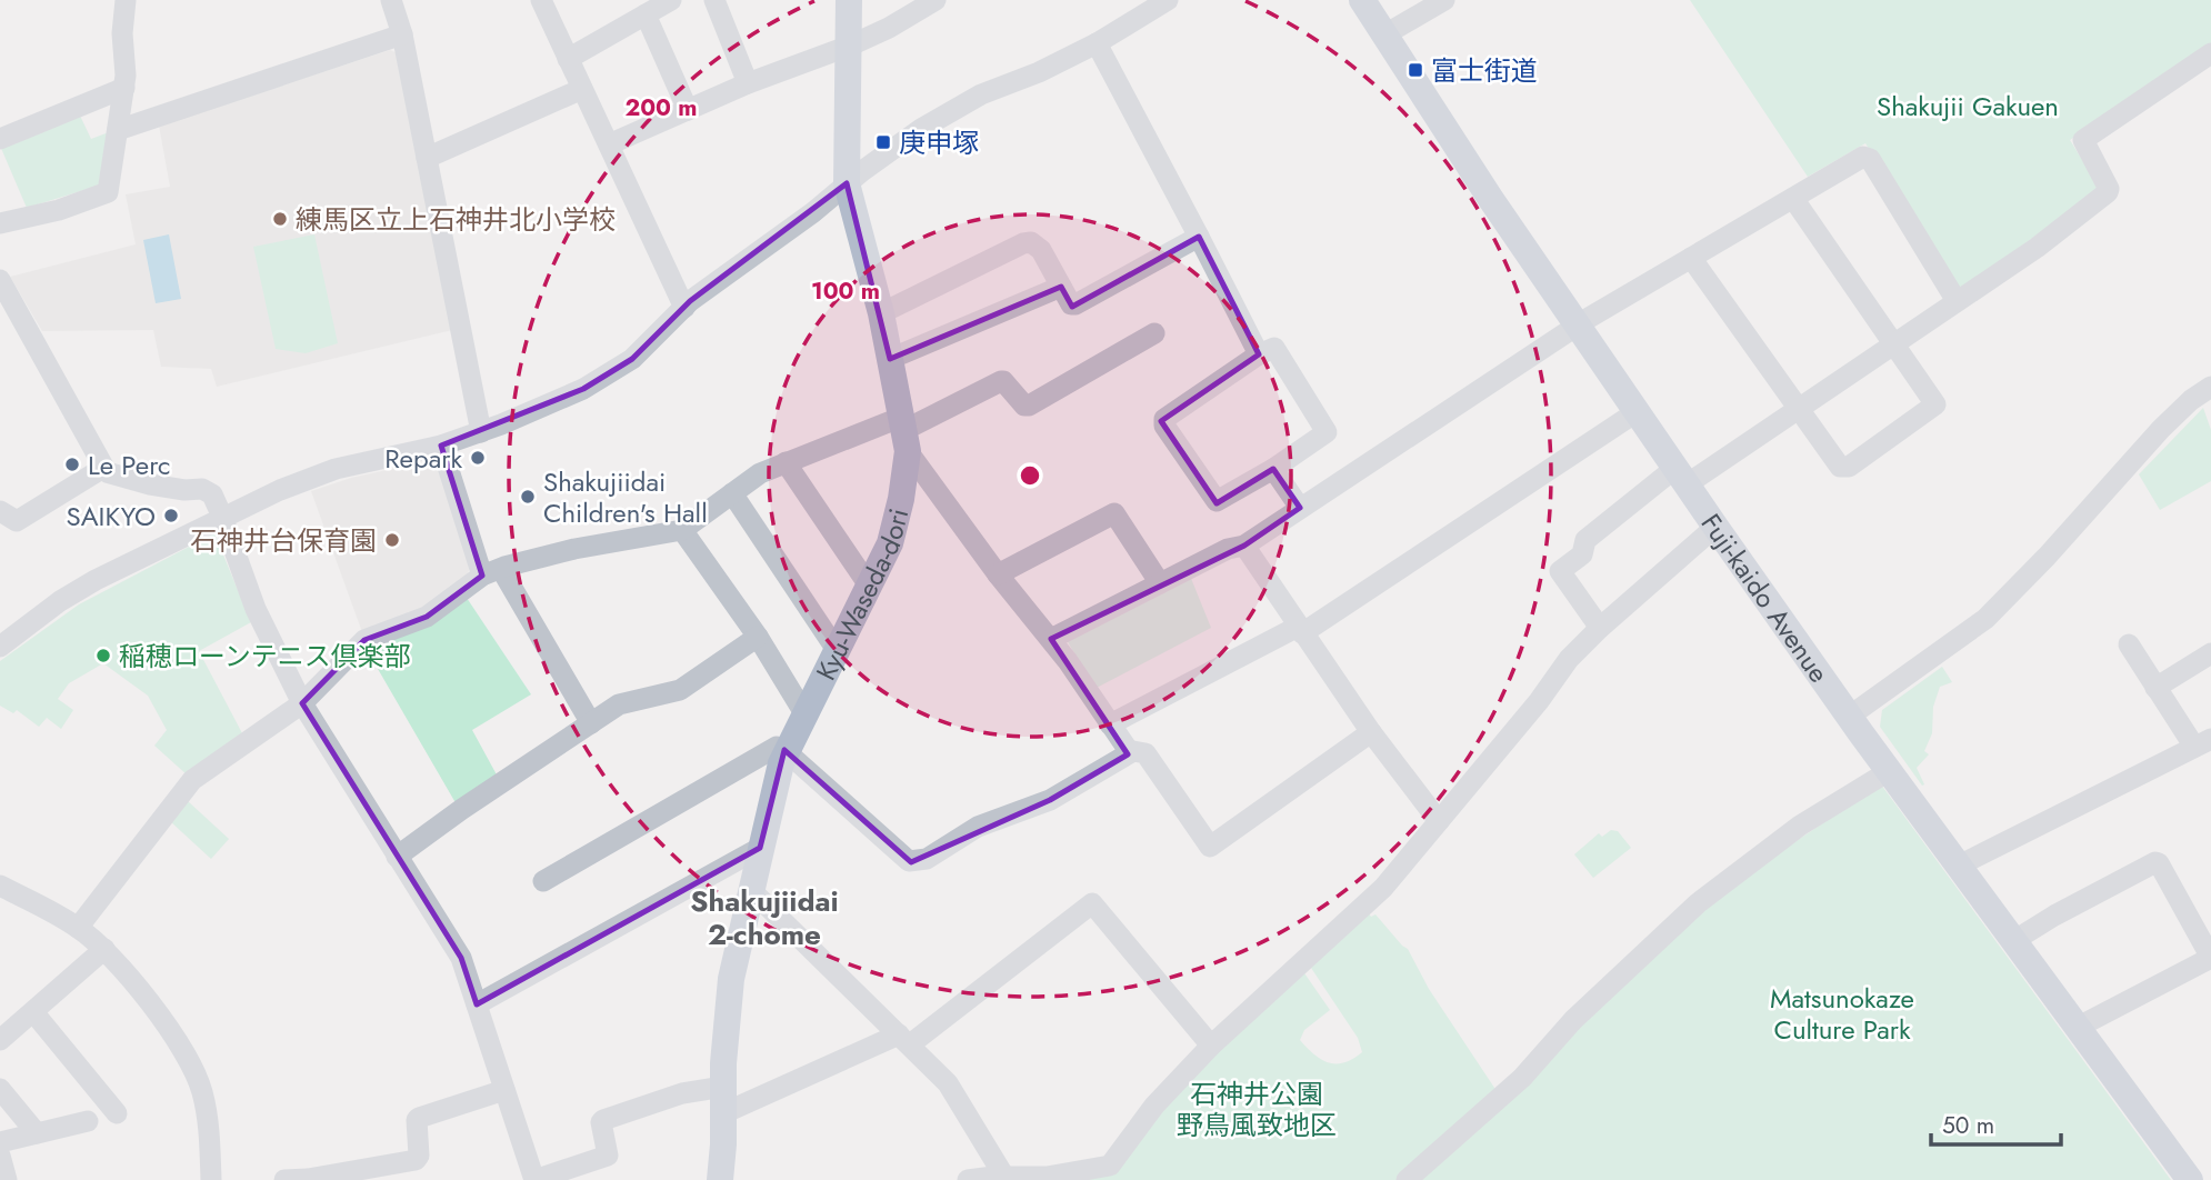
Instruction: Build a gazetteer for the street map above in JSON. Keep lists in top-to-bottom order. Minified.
{"streets":{"main road":["Kyu-Waseda-dori","Fuji-kaido Avenue"]},"districts":["Shakujiidai 2-chome"],"parks":["Shakujii Gakuen","Matsunokaze Culture Park","石神井公園 野鳥風致地区"],"places":{"transit":["富士街道","庚申塚"],"other":["練馬区立上石神井北小学校","Repark","Le Perc","Shakujiidai Children's Hall","SAIKYO","石神井台保育園","稲穂ローンテニス倶楽部"]},"scale_bar":"50 m","rings":["200 m","100 m"]}
